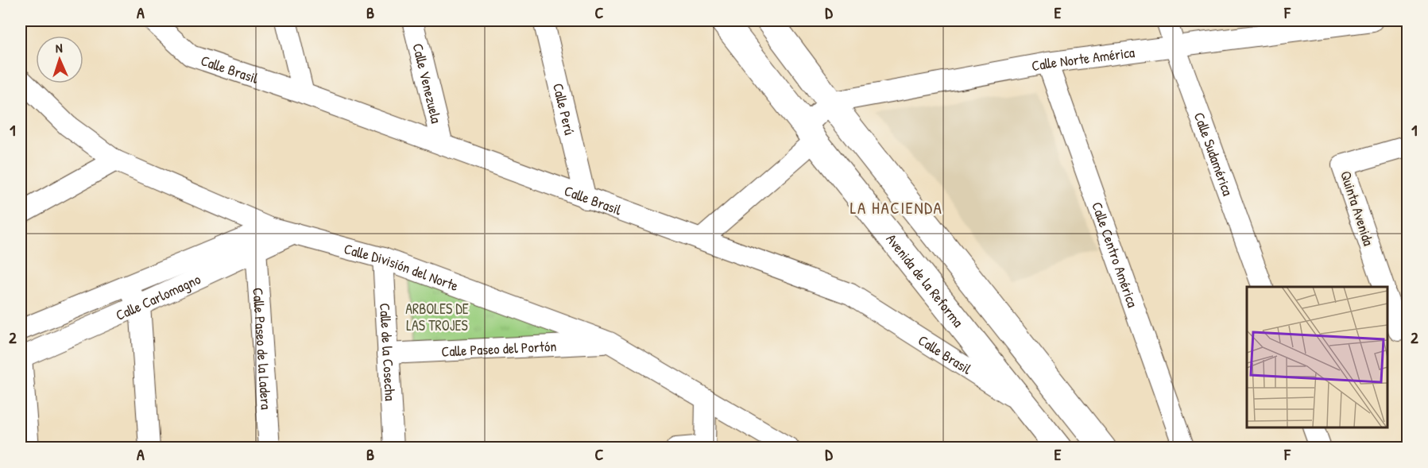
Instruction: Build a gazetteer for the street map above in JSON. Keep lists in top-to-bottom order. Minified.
{"streets":{"main road":["Avenida de la Reforma"],"street":["Calle Norte América","Calle Brasil","Calle Venezuela","Calle Perú","Calle Sudamérica","Quinta Avenida","Calle Centro América","Calle División del Norte","Calle Carlomagno","Calle Paseo del Portón","Calle Paseo de la Ladera","Calle de la Cosecha"]},"crossings":[["Calle Norte América","Calle Sudamérica"],["Calle Norte América","Calle Centro América"],["Calle Brasil","Calle Venezuela"],["Calle Brasil","Calle Perú"],["Calle Brasil","Avenida de la Reforma"],["Calle División del Norte","Calle Carlomagno"],["Calle División del Norte","Calle Paseo del Portón"],["Calle División del Norte","Calle de la Cosecha"],["Calle Carlomagno","Calle Paseo de la Ladera"],["Calle Paseo del Portón","Calle de la Cosecha"]],"districts":["LA HACIENDA"],"parks":["ARBOLES DE LAS TROJES"],"north":"top","grid":{"columns":["A","B","C","D","E","F"],"rows":["1","2"]}}
